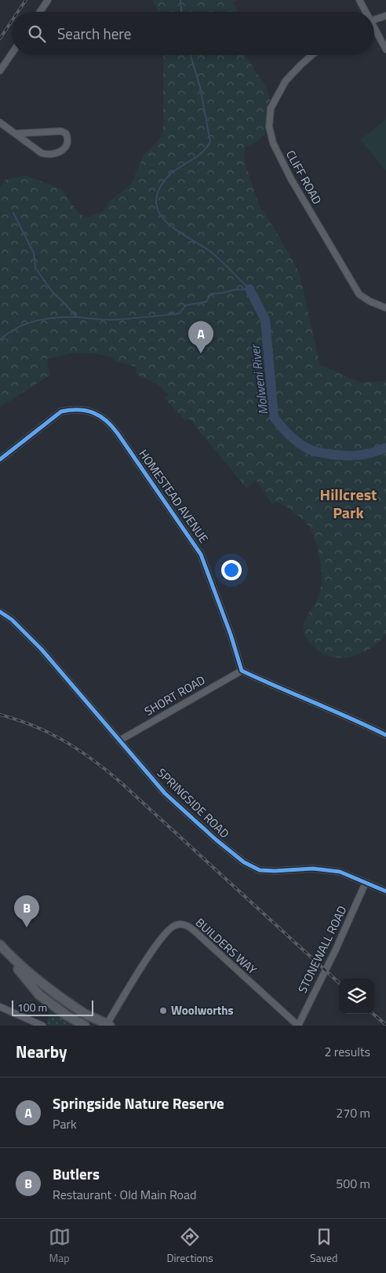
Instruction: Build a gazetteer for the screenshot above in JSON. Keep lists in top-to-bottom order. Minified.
{"streets":{"street":["CLIFF ROAD","HOMESTEAD AVENUE","SHORT ROAD","SPRINGSIDE ROAD","BUILDERS WAY","STONEWALL ROAD"]},"crossings":[["HOMESTEAD AVENUE","SHORT ROAD"],["SHORT ROAD","SPRINGSIDE ROAD"],["SPRINGSIDE ROAD","STONEWALL ROAD"],["BUILDERS WAY","STONEWALL ROAD"]],"districts":["Hillcrest Park"],"water":["Molweni River"],"places":["Woolworths"],"scale_bar":"100 m","page":{"search":"Search here","pins":["A","B"],"scale":"100 m","heading":["Nearby","2 results"],"list":[{"mark":"A","name":"Springside Nature Reserve","note":"Park","value":"270 m"},{"mark":"B","name":"Butlers","note":"Restaurant · Old Main Road","value":"500 m"}],"nav":["Map","Directions","Saved"]}}
